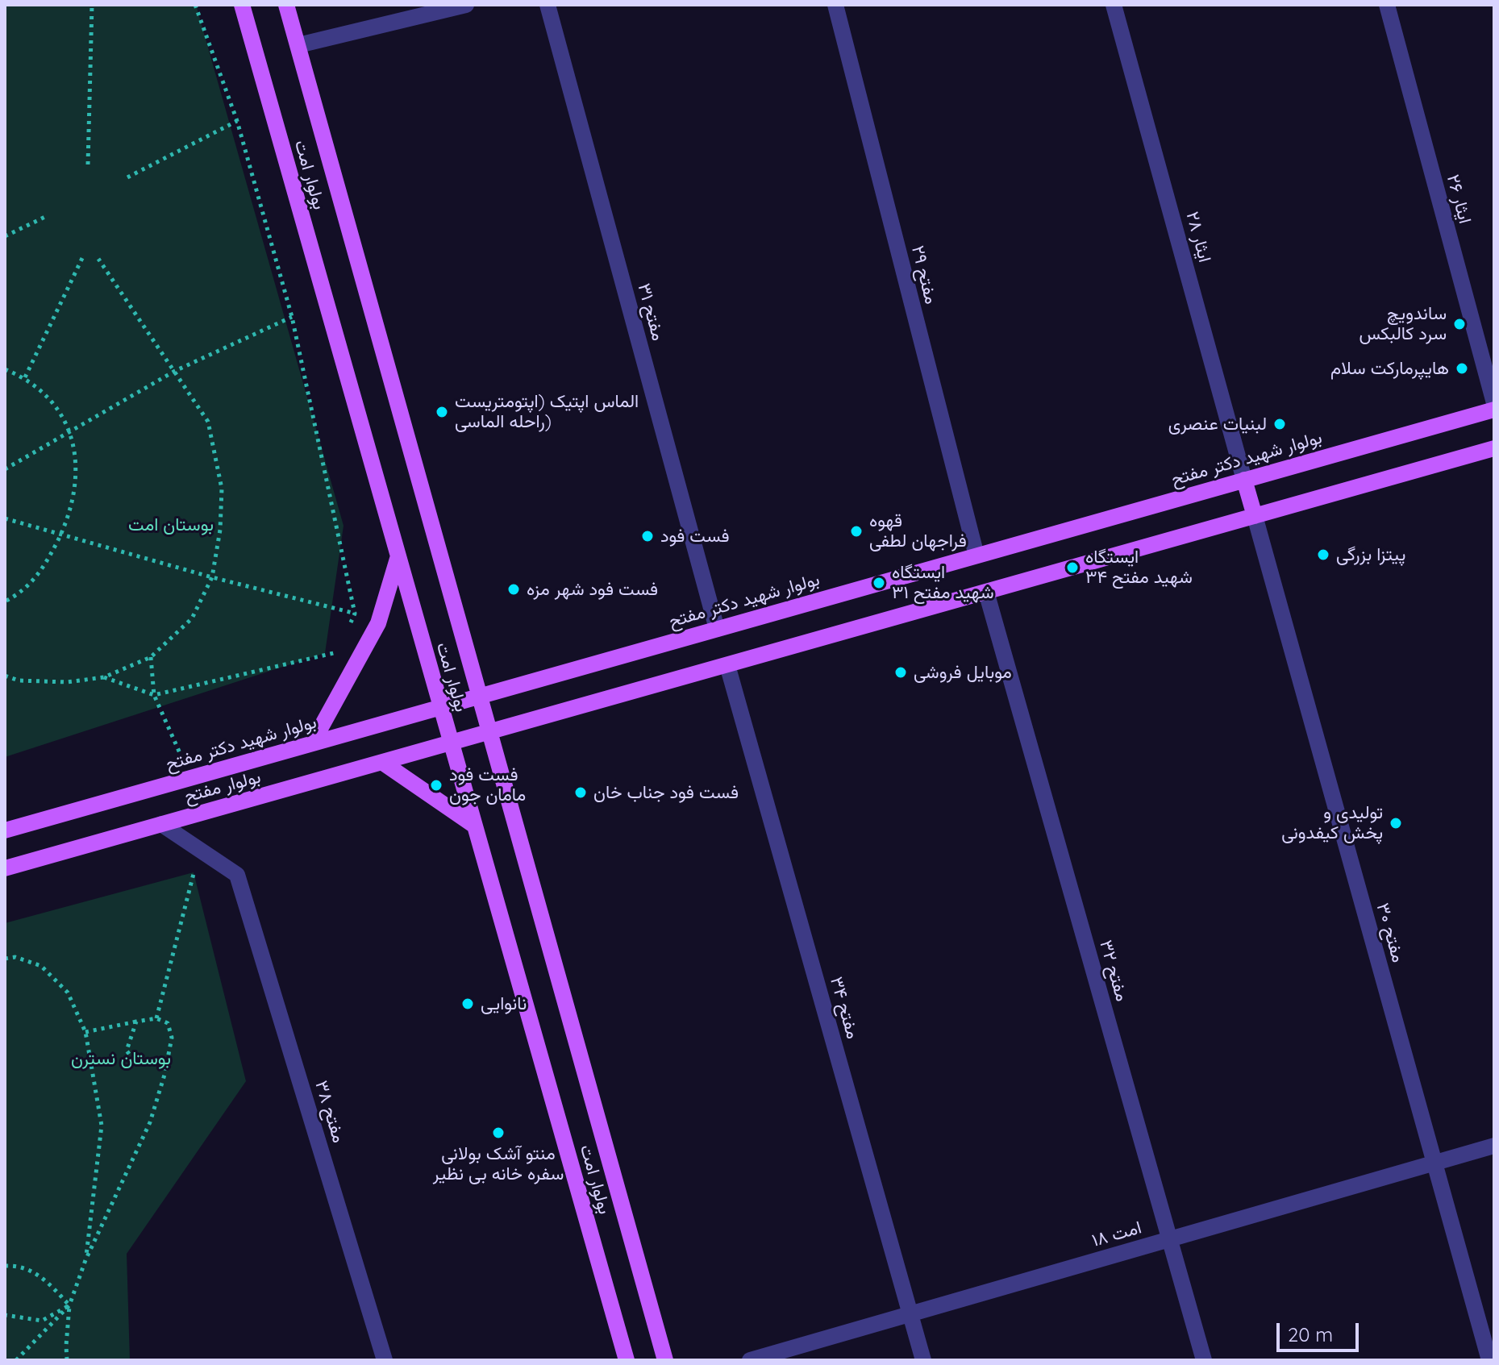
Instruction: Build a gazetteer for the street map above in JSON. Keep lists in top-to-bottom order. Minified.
{"streets":{"main road":["بولوار امت","بولوار شهید دکتر مفتح","بولوار مفتح"],"street":["ایثار ۲۶","ایثار ۲۸","مفتح ۲۹","مفتح ۳۱","مفتح ۳۰","مفتح ۳۲","مفتح ۳۴","مفتح ۳۸","امت ۱۸"]},"crossings":[["بولوار امت","بولوار شهید دکتر مفتح"],["بولوار امت","بولوار مفتح"],["ایثار ۲۸","بولوار شهید دکتر مفتح"],["مفتح ۲۹","بولوار شهید دکتر مفتح"],["مفتح ۳۱","بولوار شهید دکتر مفتح"],["مفتح ۳۰","امت ۱۸"],["مفتح ۳۲","امت ۱۸"],["مفتح ۳۴","امت ۱۸"]],"parks":["بوستان امت","بوستان نسترن"],"places":["ساندویچ سرد کالبکس","هایپرمارکت سلام","الماس اپتیک (اپتومتریست راحله الماسی)","لبنیات عنصری","قهوه فراجهان لطفی","فست فود","پیتزا بزرگی","ایستگاه شهید مفتح ۳۴","ایستگاه شهید مفتح ۳۱","فست فود شهر مزه","موبایل فروشی","فست فود مامان جون","فست فود جناب خان","تولیدی و پخش کیفدونی","نانوایی","منتو آشک بولانی سفره خانه بی نظیر"],"scale_bar":"20 m"}
